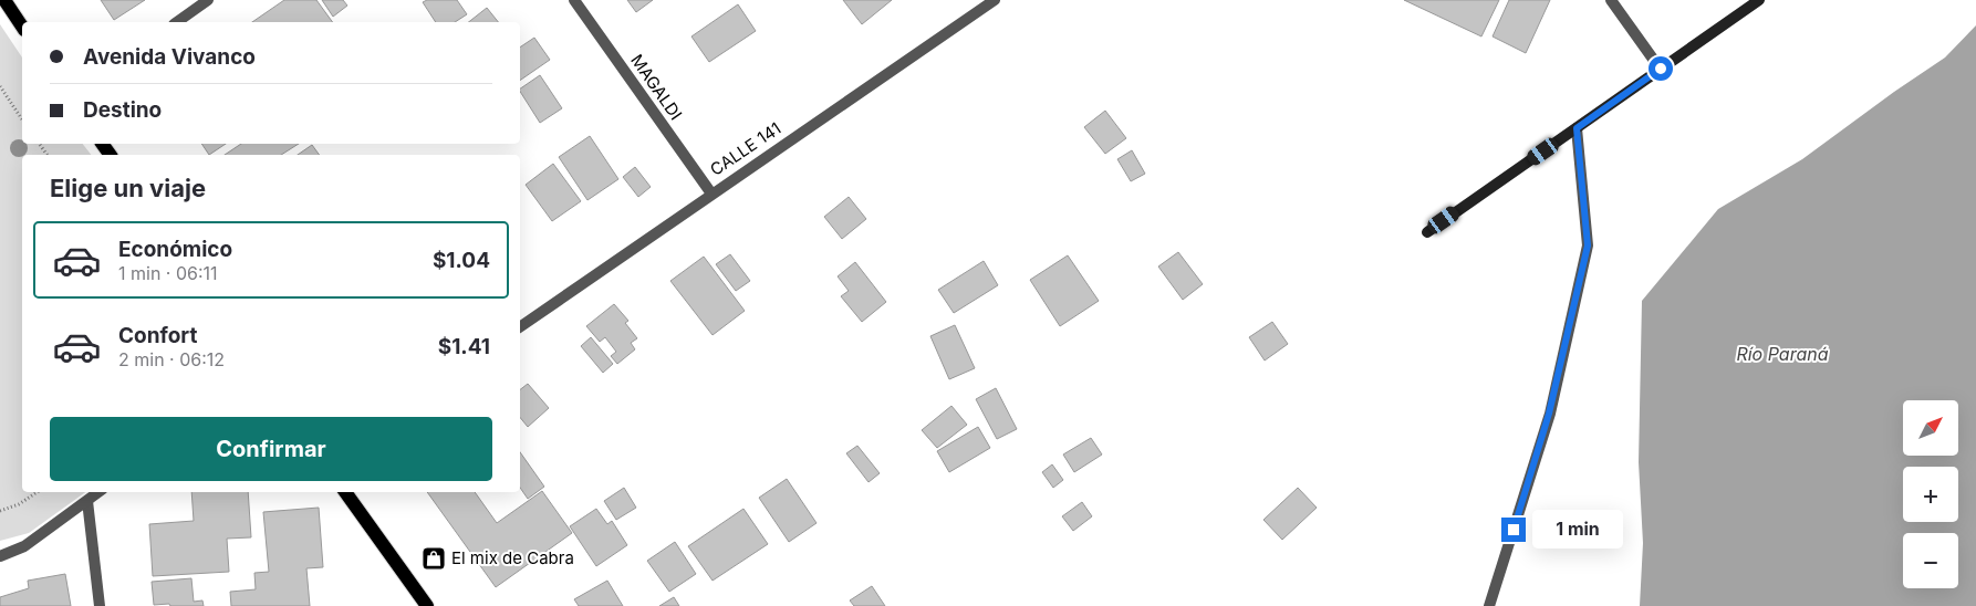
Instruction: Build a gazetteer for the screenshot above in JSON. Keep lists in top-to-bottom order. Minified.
{"streets":{"street":["MAGALDI","CALLE 141"]},"crossings":[["MAGALDI","CALLE 141"]],"water":["Río Paraná"],"places":{"shop":["El mix de Cabra"]},"north":"top right","page":{"banner":["Avenida Vivanco","Destino"],"heading":"Elige un viaje","list":[{"name":"Económico","note":"1 min · 06:11","value":"$1.04"},{"name":"Confort","note":"2 min · 06:12","value":"$1.41"}],"map_buttons":["+","−"],"buttons":"Confirmar","bubble":"1 min"}}
